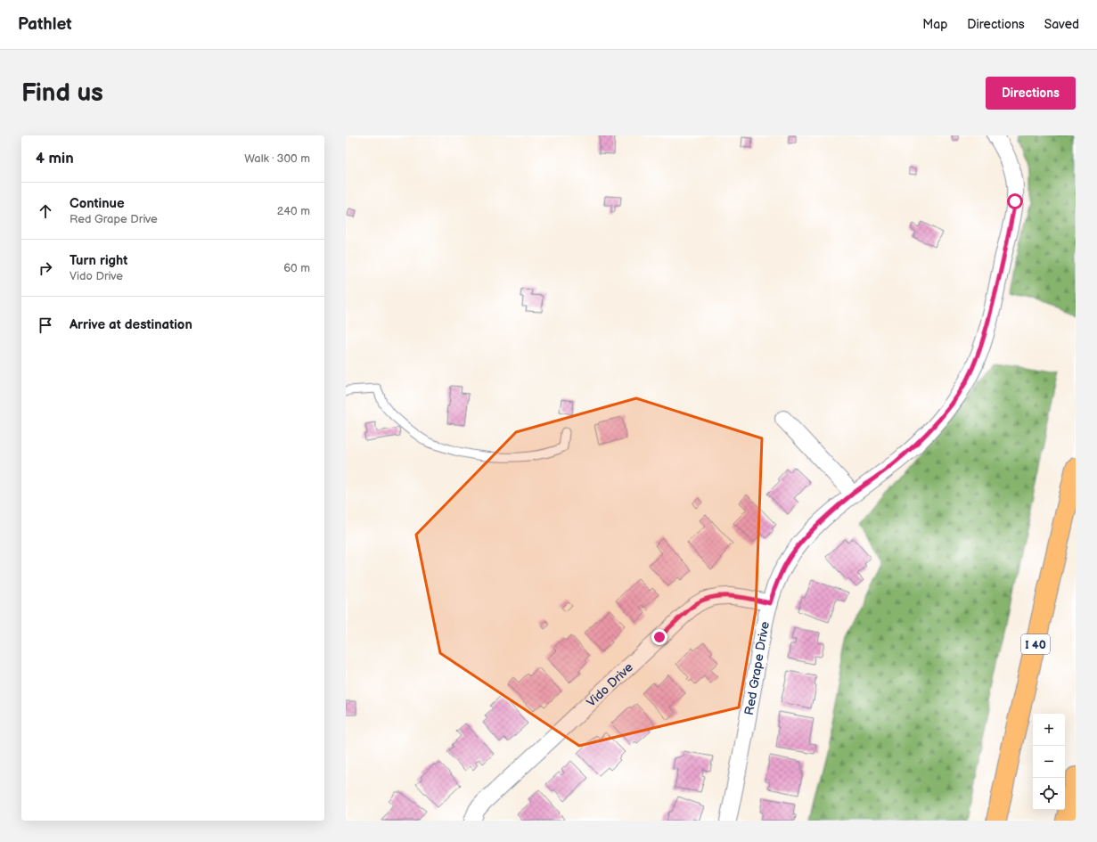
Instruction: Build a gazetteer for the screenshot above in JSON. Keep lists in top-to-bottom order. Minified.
{"streets":{"highway":["I 40"],"street":["Red Grape Drive","Vido Drive"]},"crossings":[["Red Grape Drive","Vido Drive"]],"page":{"header":"Pathlet","nav":["Map","Directions","Saved"],"buttons":"Directions","title":"Find us","heading":["4 min","Walk · 300 m"],"list":[["Continue","Red Grape Drive","240 m"],["Turn right","Vido Drive","60 m"],"Arrive at destination"],"map_buttons":["+","−"]}}
